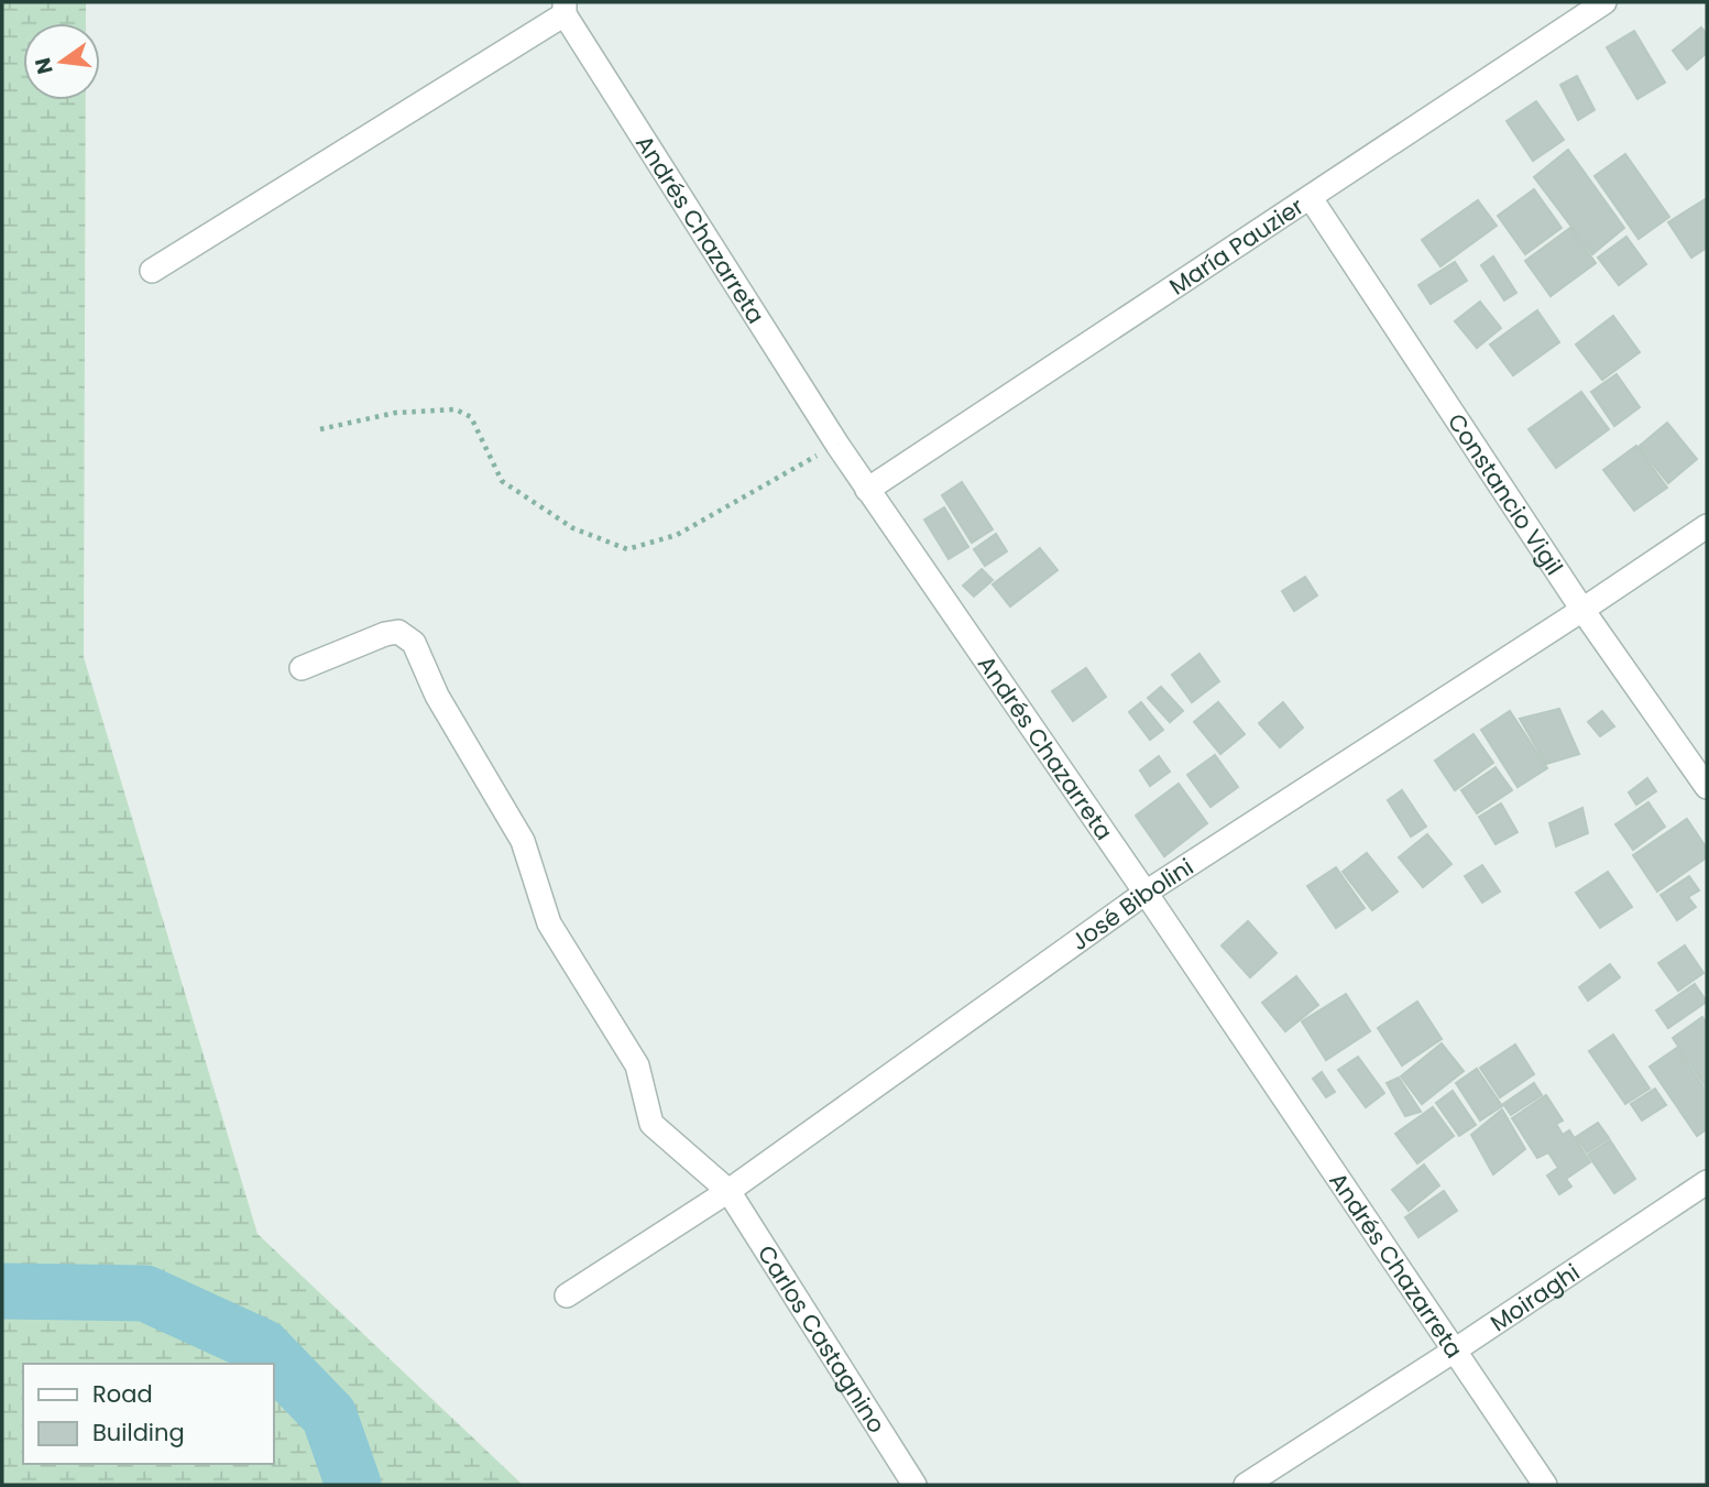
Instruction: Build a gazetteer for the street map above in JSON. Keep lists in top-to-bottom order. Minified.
{"streets":{"street":["Andrés Chazarreta","María Pauzier","Constancio Vigil","José Bibolini","Moiraghi","Carlos Castagnino"]},"crossings":[["Andrés Chazarreta","María Pauzier"],["Andrés Chazarreta","José Bibolini"],["Andrés Chazarreta","Moiraghi"],["María Pauzier","Constancio Vigil"],["Constancio Vigil","José Bibolini"],["José Bibolini","Carlos Castagnino"]],"legend":["Road","Building"],"north":"left"}
